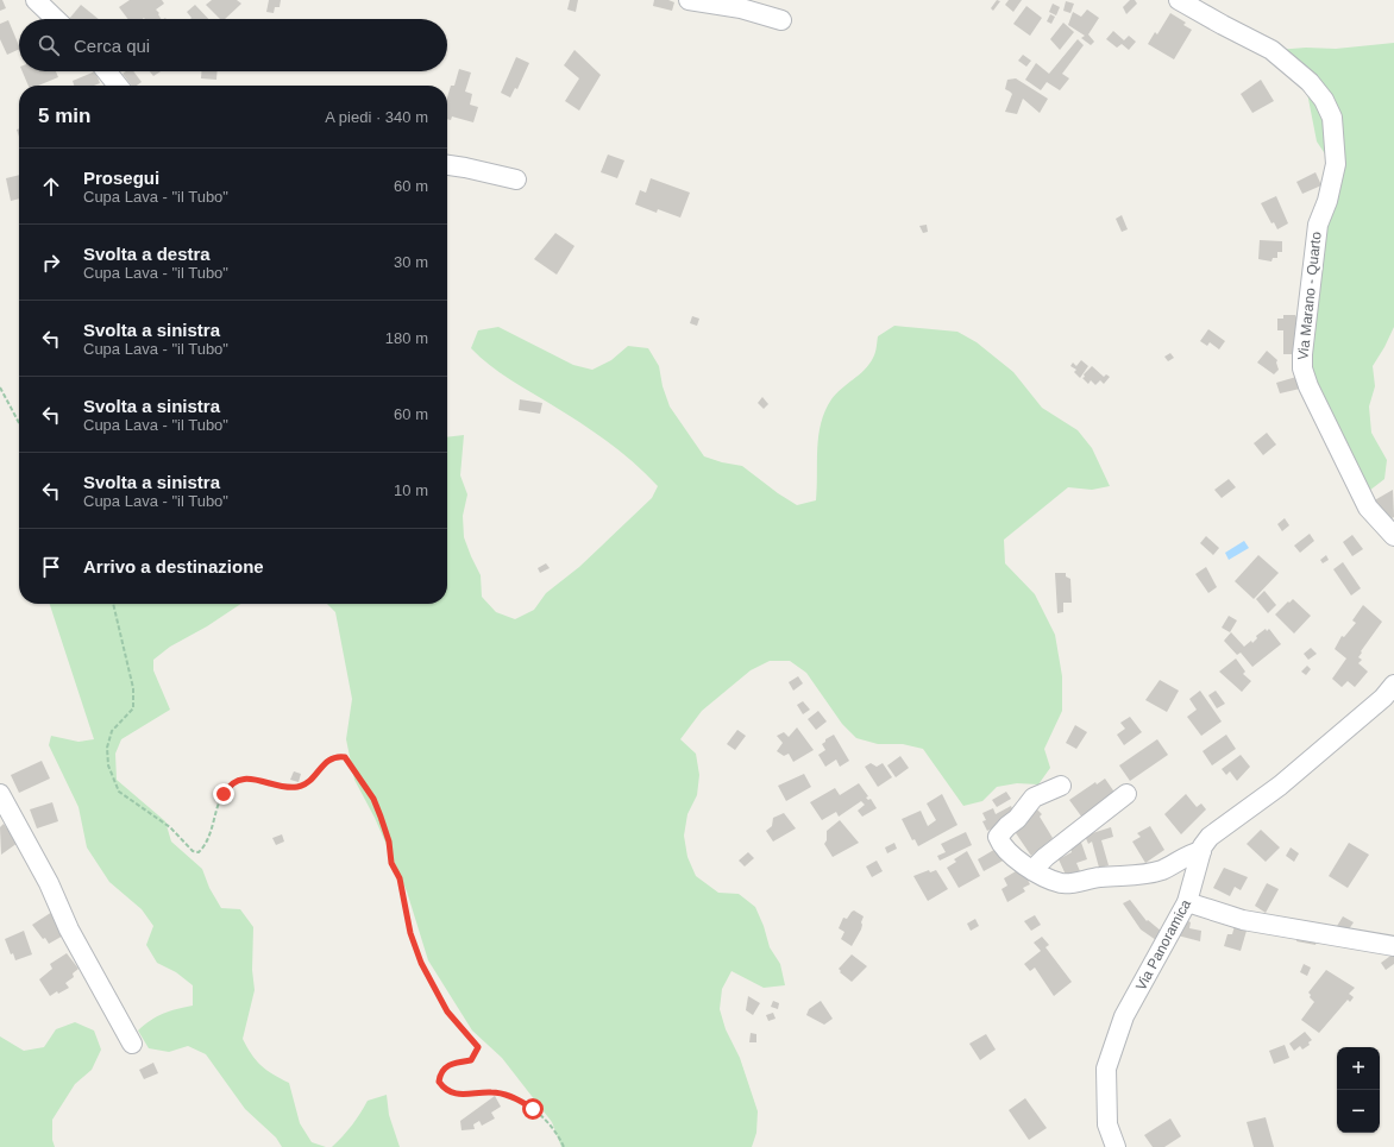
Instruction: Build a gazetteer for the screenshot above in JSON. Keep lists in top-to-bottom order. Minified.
{"streets":{"street":["Via Marano - Quarto","Via Panoramica"]},"page":{"search":"Cerca qui","heading":["5 min","A piedi · 340 m"],"list":[["Prosegui","Cupa Lava - \"il Tubo\"","60 m"],["Svolta a destra","Cupa Lava - \"il Tubo\"","30 m"],["Svolta a sinistra","Cupa Lava - \"il Tubo\"","180 m"],["Svolta a sinistra","Cupa Lava - \"il Tubo\"","60 m"],["Svolta a sinistra","Cupa Lava - \"il Tubo\"","10 m"],"Arrivo a destinazione"],"map_buttons":["+","−"]}}
